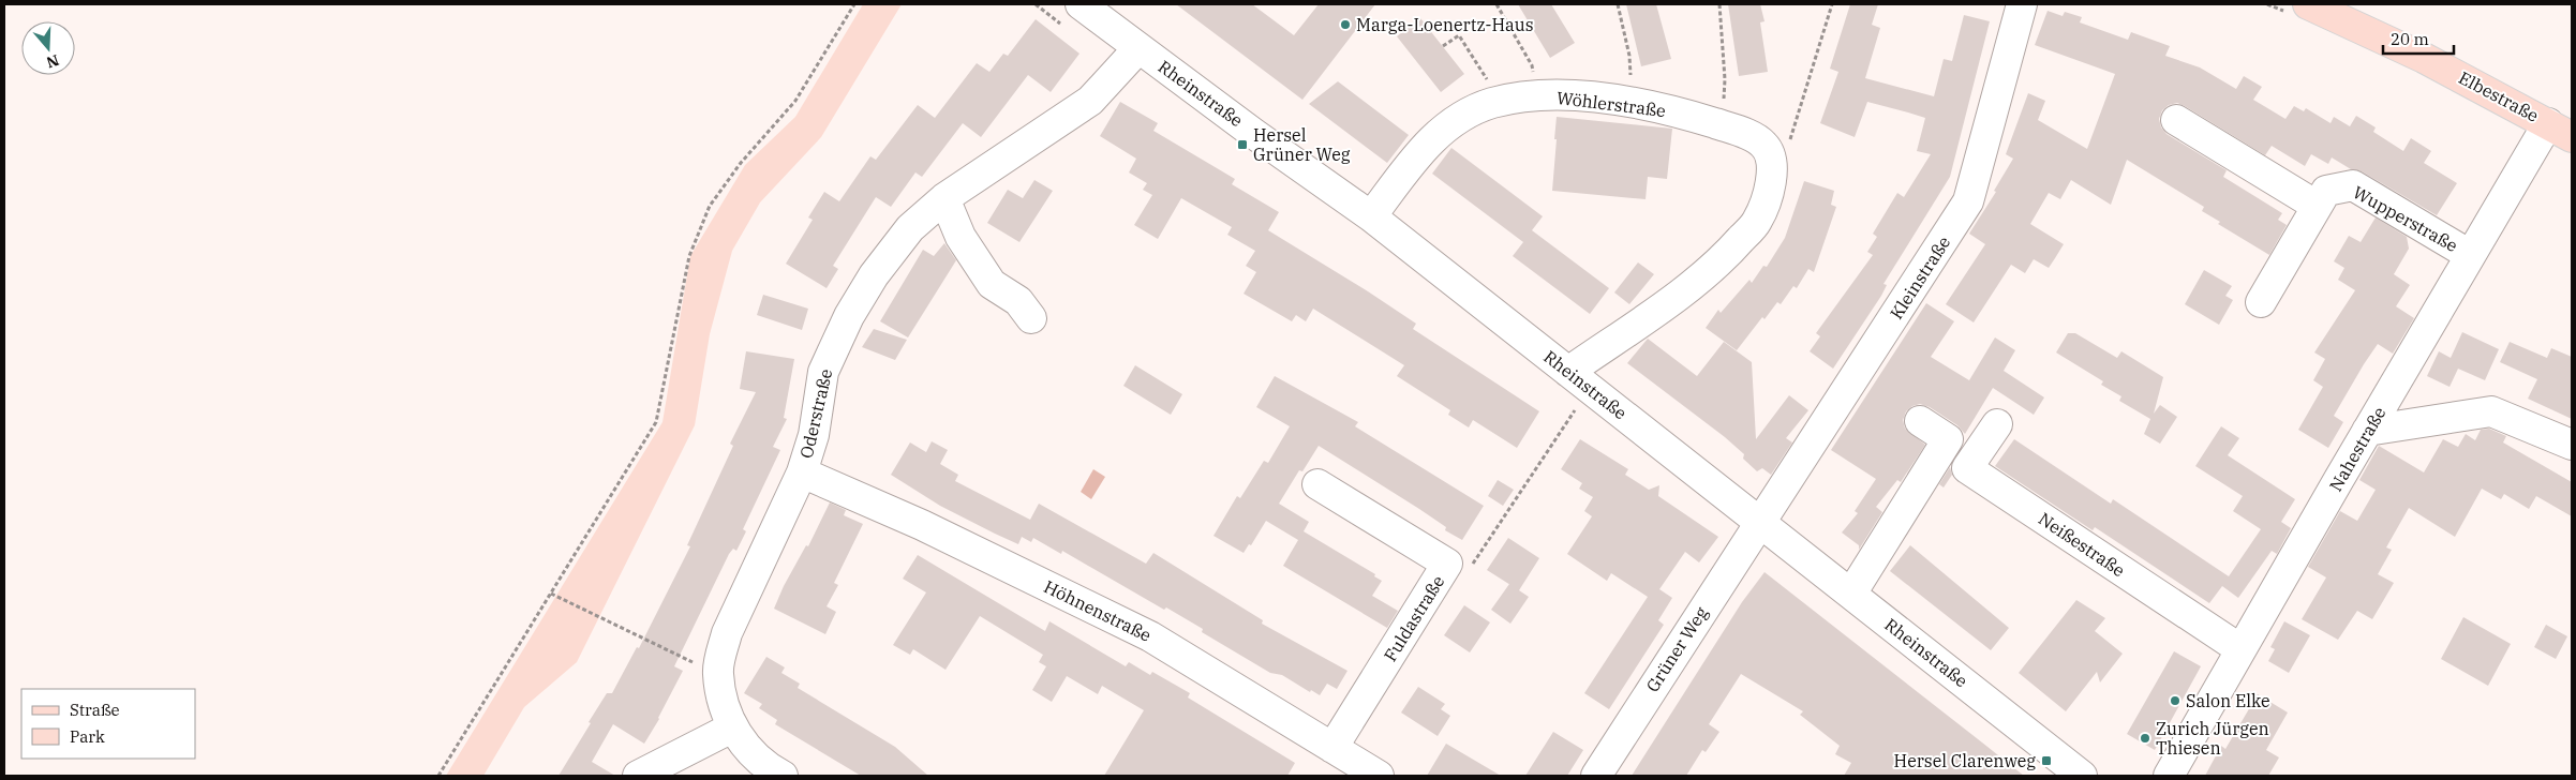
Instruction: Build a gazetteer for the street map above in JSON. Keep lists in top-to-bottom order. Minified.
{"streets":{"main road":["Elbestraße"],"street":["Rheinstraße","Wöhlerstraße","Wupperstraße","Kleinstraße","Oderstraße","Nahestraße","Neißestraße","Höhnenstraße","Fuldastraße","Grüner Weg"]},"crossings":[["Rheinstraße","Wöhlerstraße"],["Rheinstraße","Kleinstraße"],["Rheinstraße","Oderstraße"],["Rheinstraße","Grüner Weg"],["Elbestraße","Nahestraße"],["Wupperstraße","Nahestraße"],["Kleinstraße","Grüner Weg"],["Oderstraße","Höhnenstraße"],["Nahestraße","Neißestraße"],["Höhnenstraße","Fuldastraße"]],"places":{"other":["Marga-Loenertz-Haus","Salon Elke","Zurich Jürgen Thiesen"],"transit":["Hersel Grüner Weg","Hersel Clarenweg"]},"legend":["Straße","Park"],"scale_bar":"20 m","north":"bottom"}
